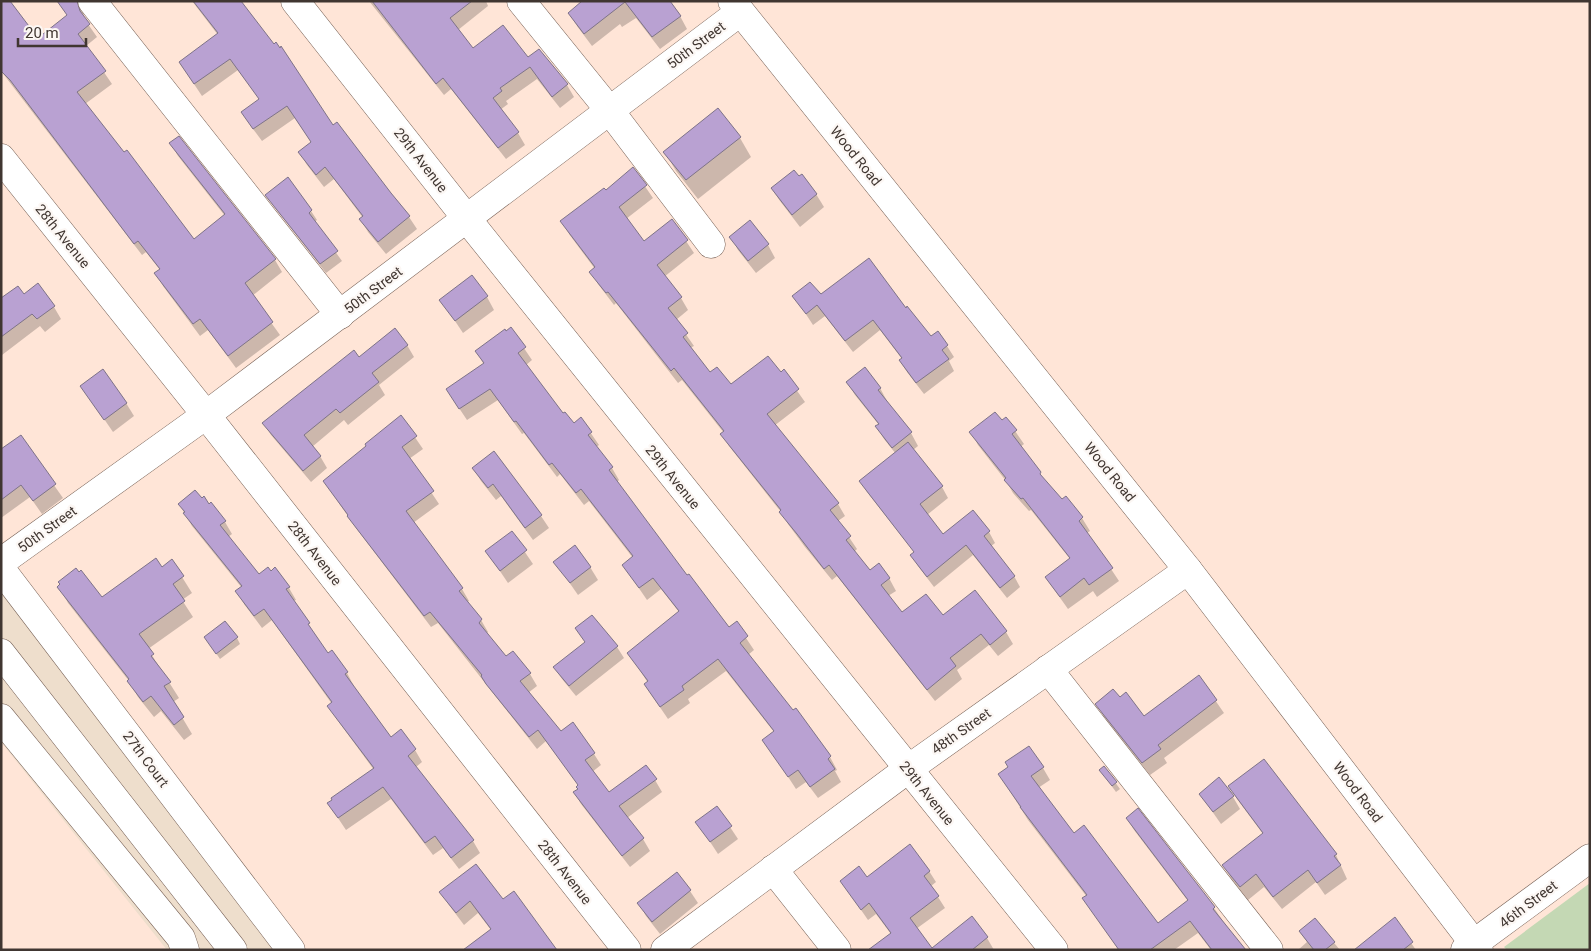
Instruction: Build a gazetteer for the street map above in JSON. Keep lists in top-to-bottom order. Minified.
{"streets":{"street":["50th Street","Wood Road","29th Avenue","28th Avenue","48th Street","27th Court","46th Street"]},"crossings":[["50th Street","Wood Road"],["50th Street","29th Avenue"],["50th Street","28th Avenue"],["Wood Road","48th Street"],["Wood Road","46th Street"],["29th Avenue","48th Street"]],"scale_bar":"20 m"}
